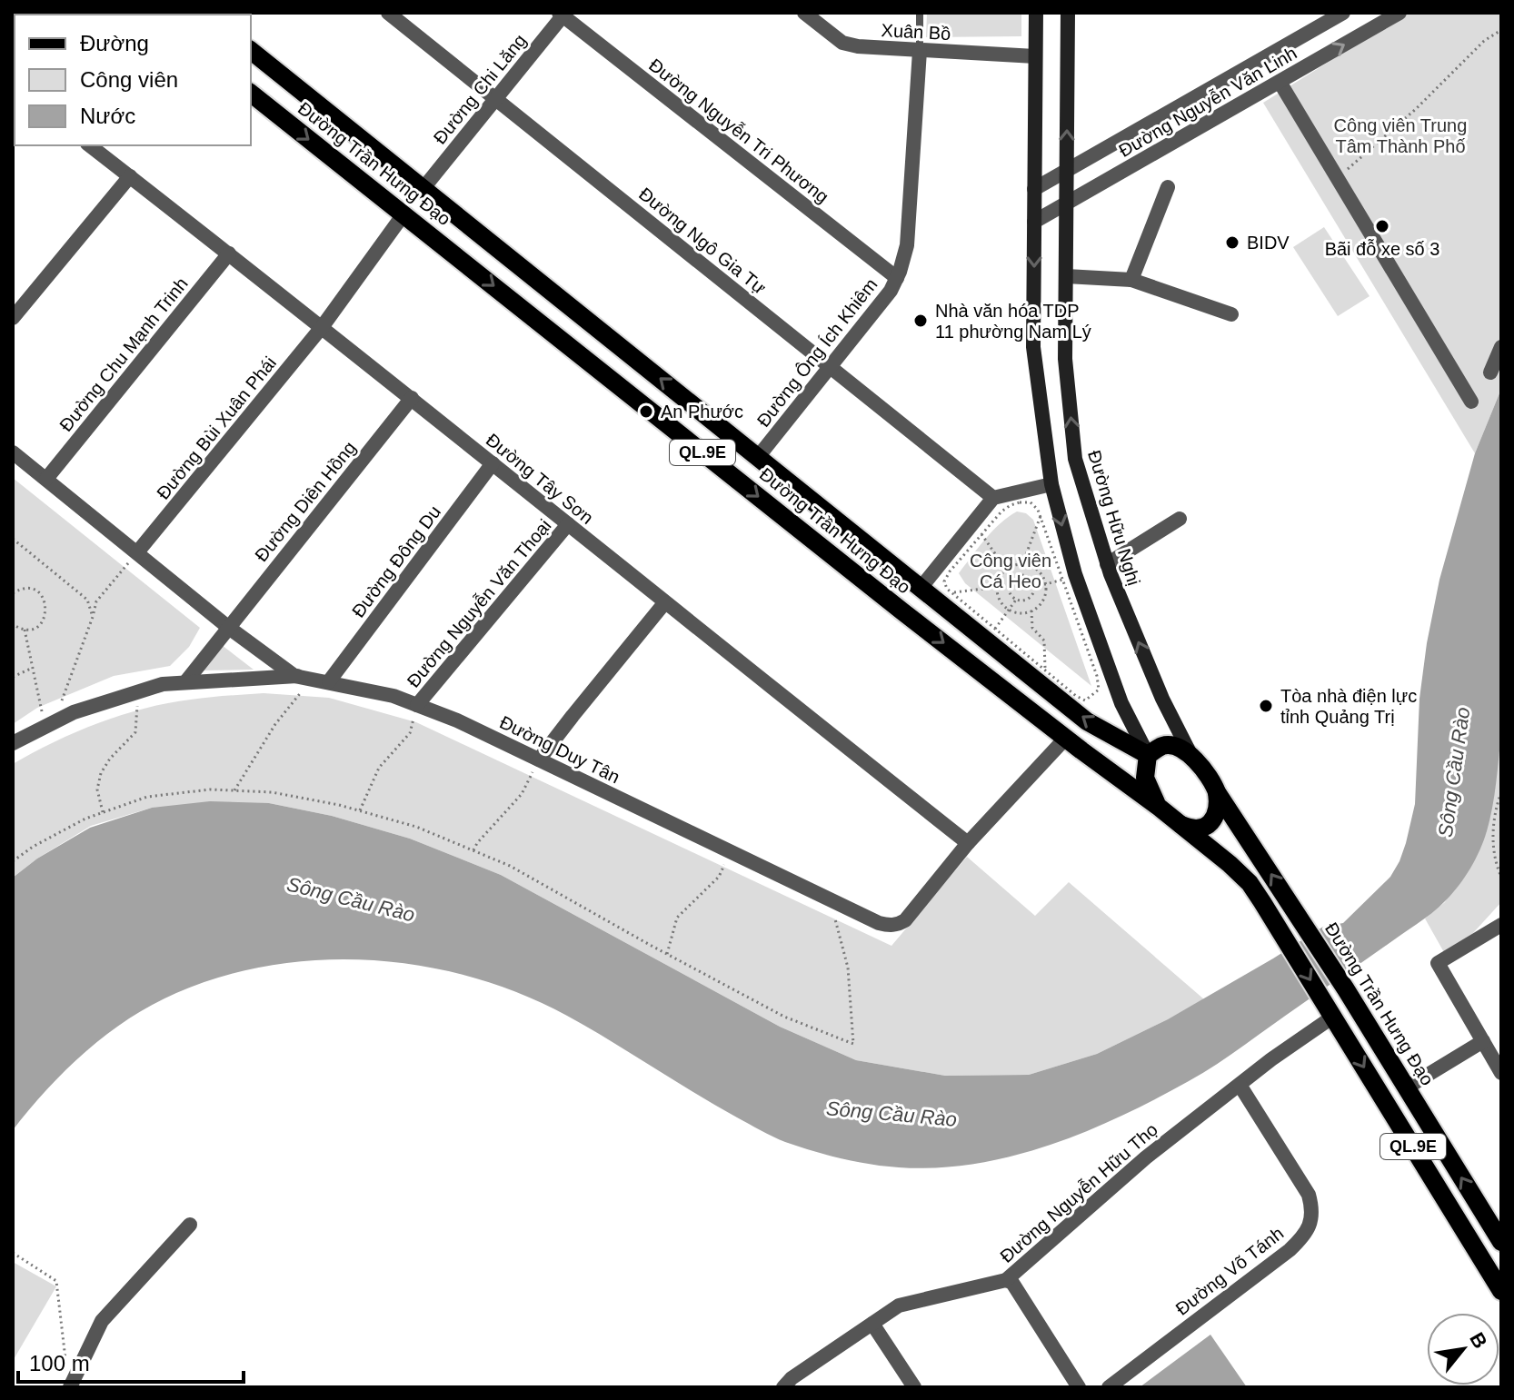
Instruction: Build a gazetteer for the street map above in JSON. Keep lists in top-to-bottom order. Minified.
{"streets":{"main road":["Đường Trần Hưng Đạo","QL.9E","Đường Hữu Nghị"],"street":["Xuân Bồ","Đường Chi Lăng","Đường Nguyễn Văn Linh","Đường Nguyễn Tri Phương","Đường Ngô Gia Tự","Đường Ông Ích Khiêm","Đường Chu Mạnh Trinh","Đường Bùi Xuân Phái","Đường Tây Sơn","Đường Diên Hồng","Đường Đông Du","Đường Nguyễn Văn Thoại","Đường Duy Tân","Đường Nguyễn Hữu Thọ","Đường Võ Tánh"]},"crossings":[["Xuân Bồ","Đường Ông Ích Khiêm"],["Đường Chi Lăng","Đường Nguyễn Tri Phương"],["Đường Chi Lăng","Đường Trần Hưng Đạo"],["Đường Chi Lăng","Đường Ngô Gia Tự"],["Đường Nguyễn Văn Linh","Đường Hữu Nghị"],["Đường Nguyễn Tri Phương","Đường Ông Ích Khiêm"],["Đường Trần Hưng Đạo","Đường Ông Ích Khiêm"],["Đường Trần Hưng Đạo","Đường Bùi Xuân Phái"],["Đường Trần Hưng Đạo","QL.9E"],["Đường Trần Hưng Đạo","Đường Hữu Nghị"],["Đường Trần Hưng Đạo","Đường Duy Tân"],["Đường Trần Hưng Đạo","Đường Nguyễn Hữu Thọ"],["Đường Ngô Gia Tự","Đường Ông Ích Khiêm"],["Đường Chu Mạnh Trinh","Đường Tây Sơn"],["Đường Chu Mạnh Trinh","Đường Duy Tân"],["Đường Bùi Xuân Phái","Đường Tây Sơn"],["Đường Bùi Xuân Phái","Đường Duy Tân"],["QL.9E","Đường Nguyễn Hữu Thọ"],["Đường Tây Sơn","Đường Diên Hồng"],["Đường Tây Sơn","Đường Đông Du"],["Đường Tây Sơn","Đường Nguyễn Văn Thoại"],["Đường Tây Sơn","Đường Duy Tân"],["Đường Diên Hồng","Đường Duy Tân"],["Đường Đông Du","Đường Duy Tân"],["Đường Nguyễn Văn Thoại","Đường Duy Tân"],["Đường Nguyễn Hữu Thọ","Đường Võ Tánh"]],"water":["Sông Cầu Rào"],"parks":["Công viên Trung Tâm Thành Phố","Công viên Cá Heo"],"places":["Bãi đỗ xe số 3","BIDV","Nhà văn hóa TDP 11 phường Nam Lý","An Phước","Tòa nhà điện lực tỉnh Quảng Trị"],"legend":["Đường","Công viên","Nước"],"scale_bar":"100 m","north":"top right"}
